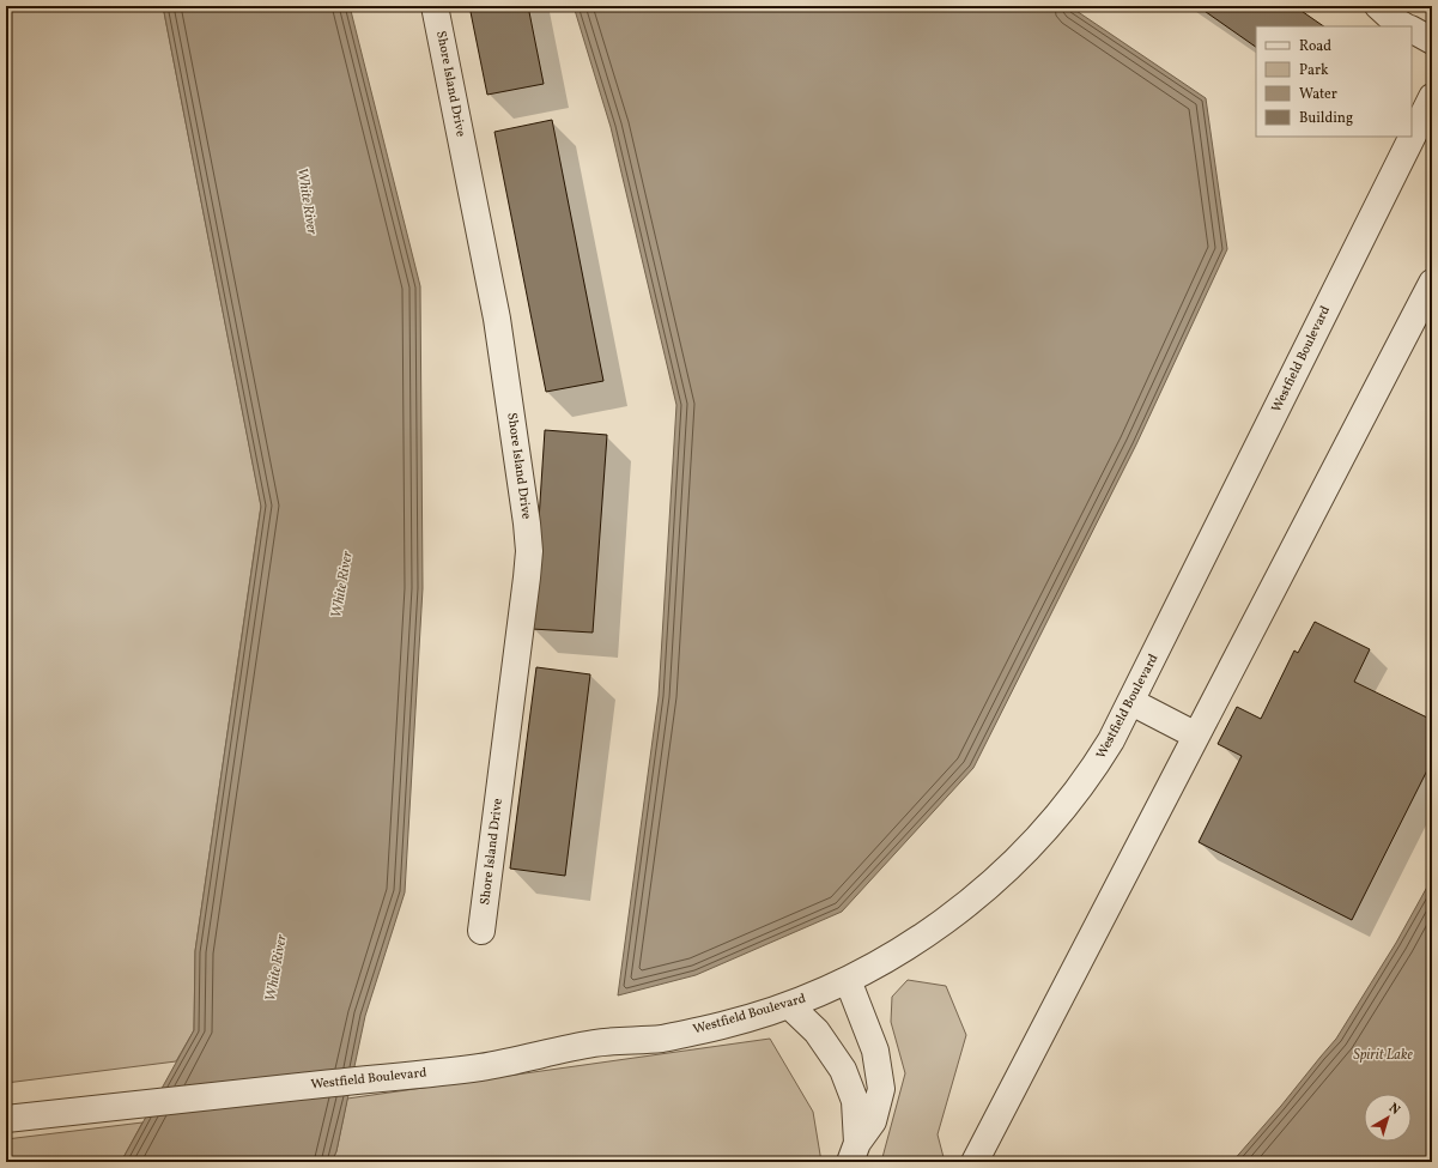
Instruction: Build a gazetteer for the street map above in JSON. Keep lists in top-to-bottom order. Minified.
{"streets":{"street":["Shore Island Drive","Westfield Boulevard"]},"water":["White River","Spirit Lake"],"legend":["Road","Park","Water","Building"],"north":"top right"}
